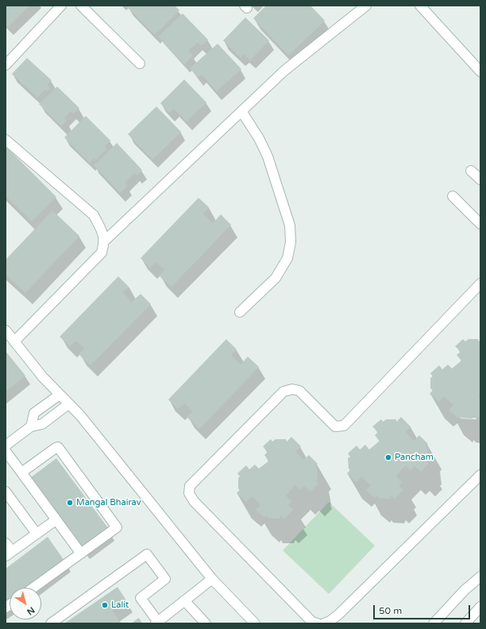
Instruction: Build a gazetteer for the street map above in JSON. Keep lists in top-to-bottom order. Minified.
{"places":["Pancham","Mangal Bhairav","Lalit"],"scale_bar":"50 m","north":"bottom right"}
